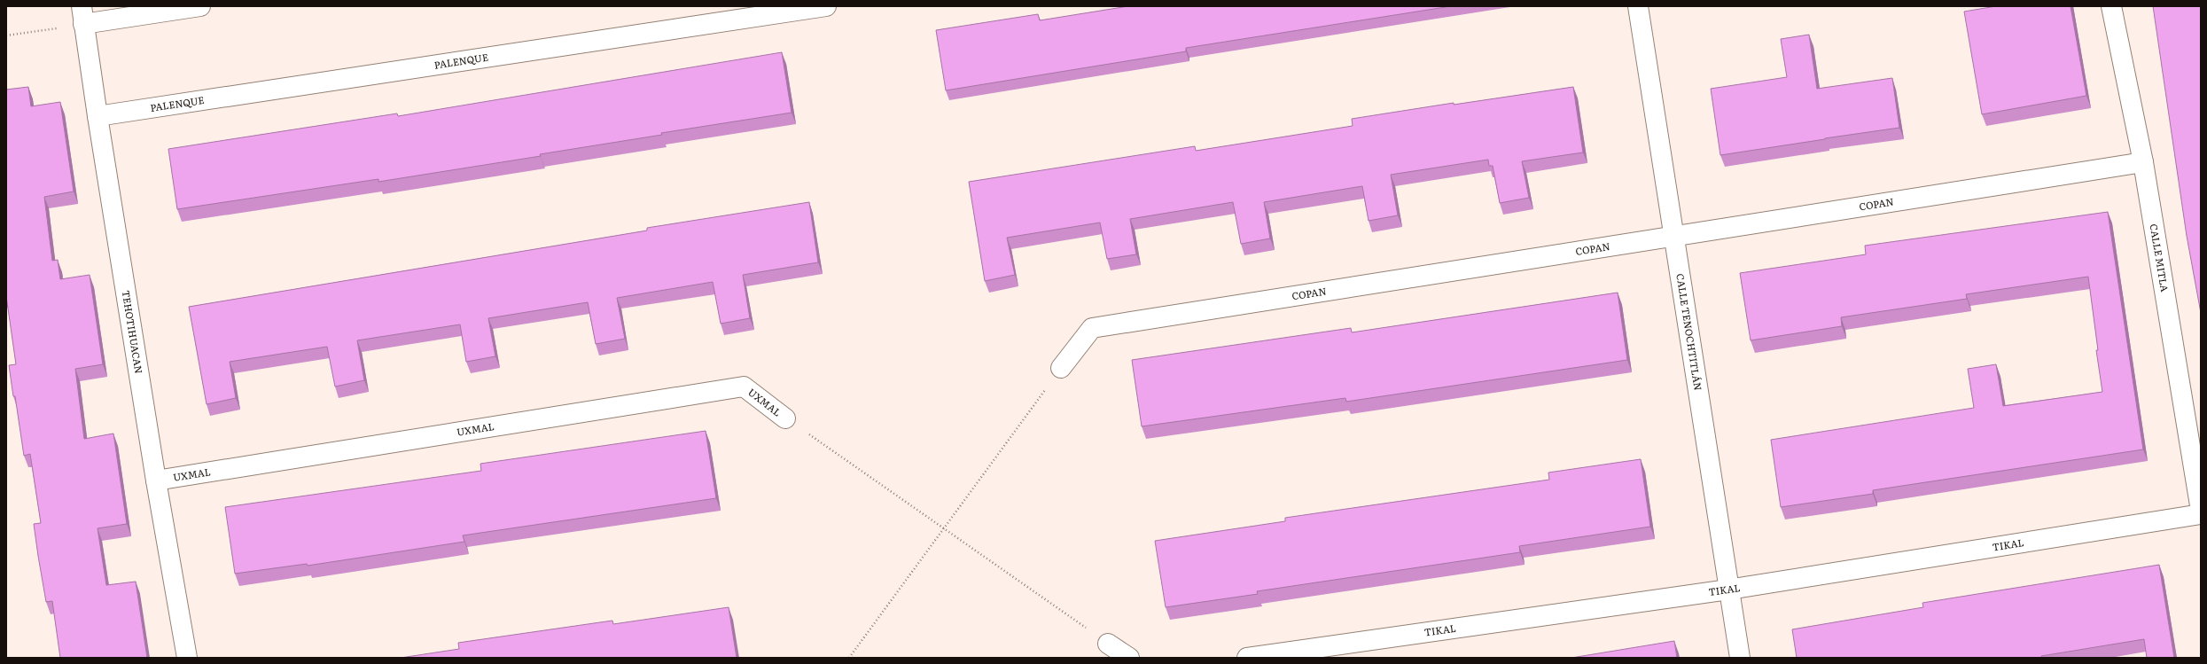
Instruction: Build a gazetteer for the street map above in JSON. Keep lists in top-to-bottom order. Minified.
{"streets":{"street":["PALENQUE","COPAN","CALLE MITLA","CALLE TENOCHTITLÁN","TEHOTIHUACAN","UXMAL","TIKAL"]},"crossings":[["PALENQUE","TEHOTIHUACAN"],["COPAN","CALLE MITLA"],["COPAN","CALLE TENOCHTITLÁN"],["CALLE TENOCHTITLÁN","TIKAL"],["TEHOTIHUACAN","UXMAL"]]}
